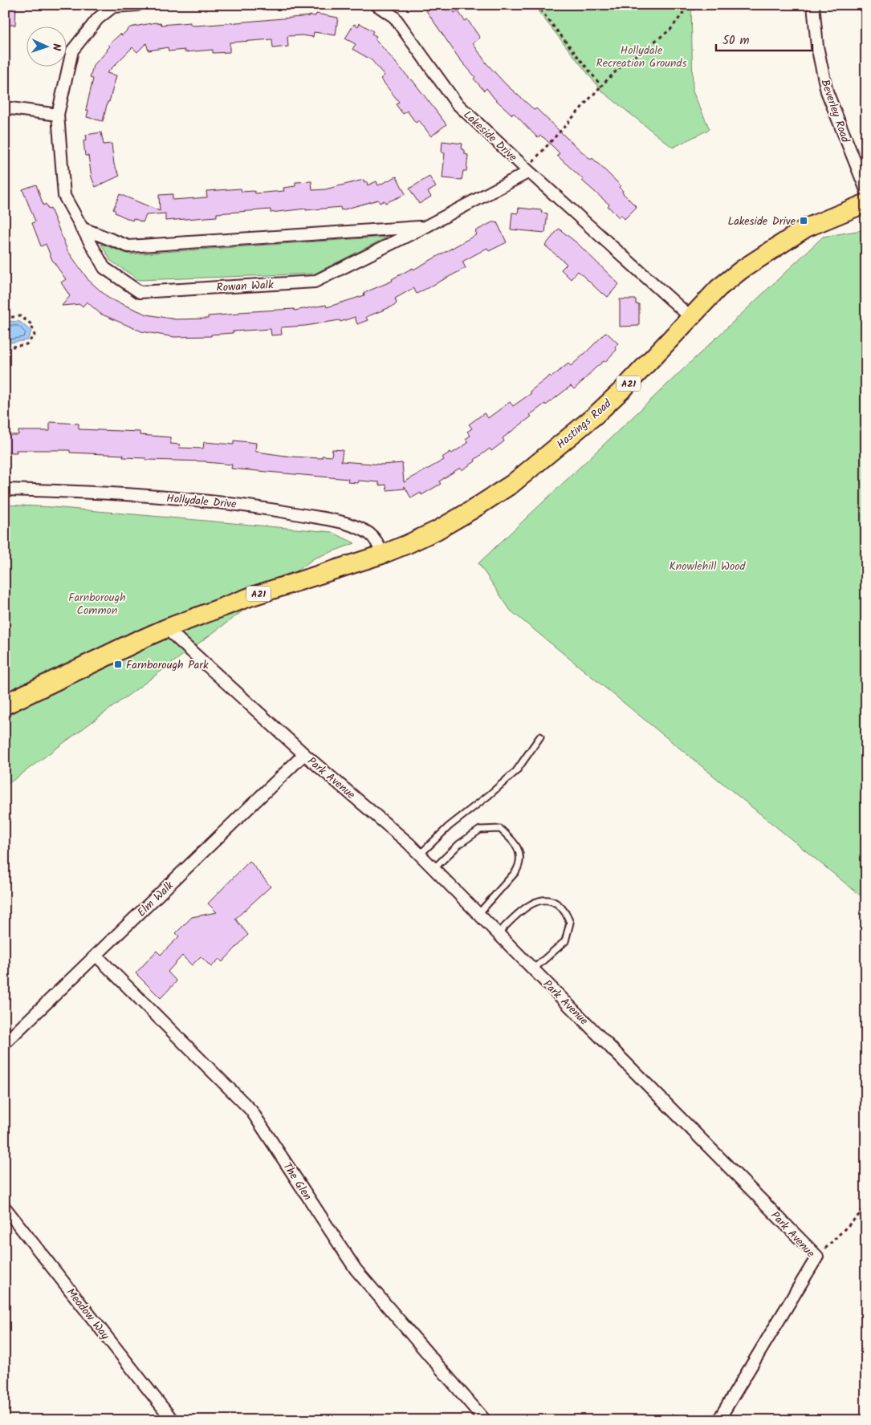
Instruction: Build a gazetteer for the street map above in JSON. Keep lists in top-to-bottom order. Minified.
{"streets":{"highway":["A21"],"main road":["Hastings Road"],"street":["Beverley Road","Lakeside Drive","Rowan Walk","Hollydale Drive","Park Avenue","Elm Walk","The Glen","Meadow Way"]},"crossings":[["Lakeside Drive","Rowan Walk"],["Lakeside Drive","Hastings Road"],["A21","Hastings Road"],["A21","Hollydale Drive"],["A21","Park Avenue"],["Hastings Road","Hollydale Drive"],["Park Avenue","Elm Walk"],["Elm Walk","The Glen"]],"parks":["Hollydale Recreation Grounds","Knowlehill Wood","Farnborough Common"],"places":{"transit":["Lakeside Drive","Farnborough Park"]},"scale_bar":"50 m","north":"right"}
